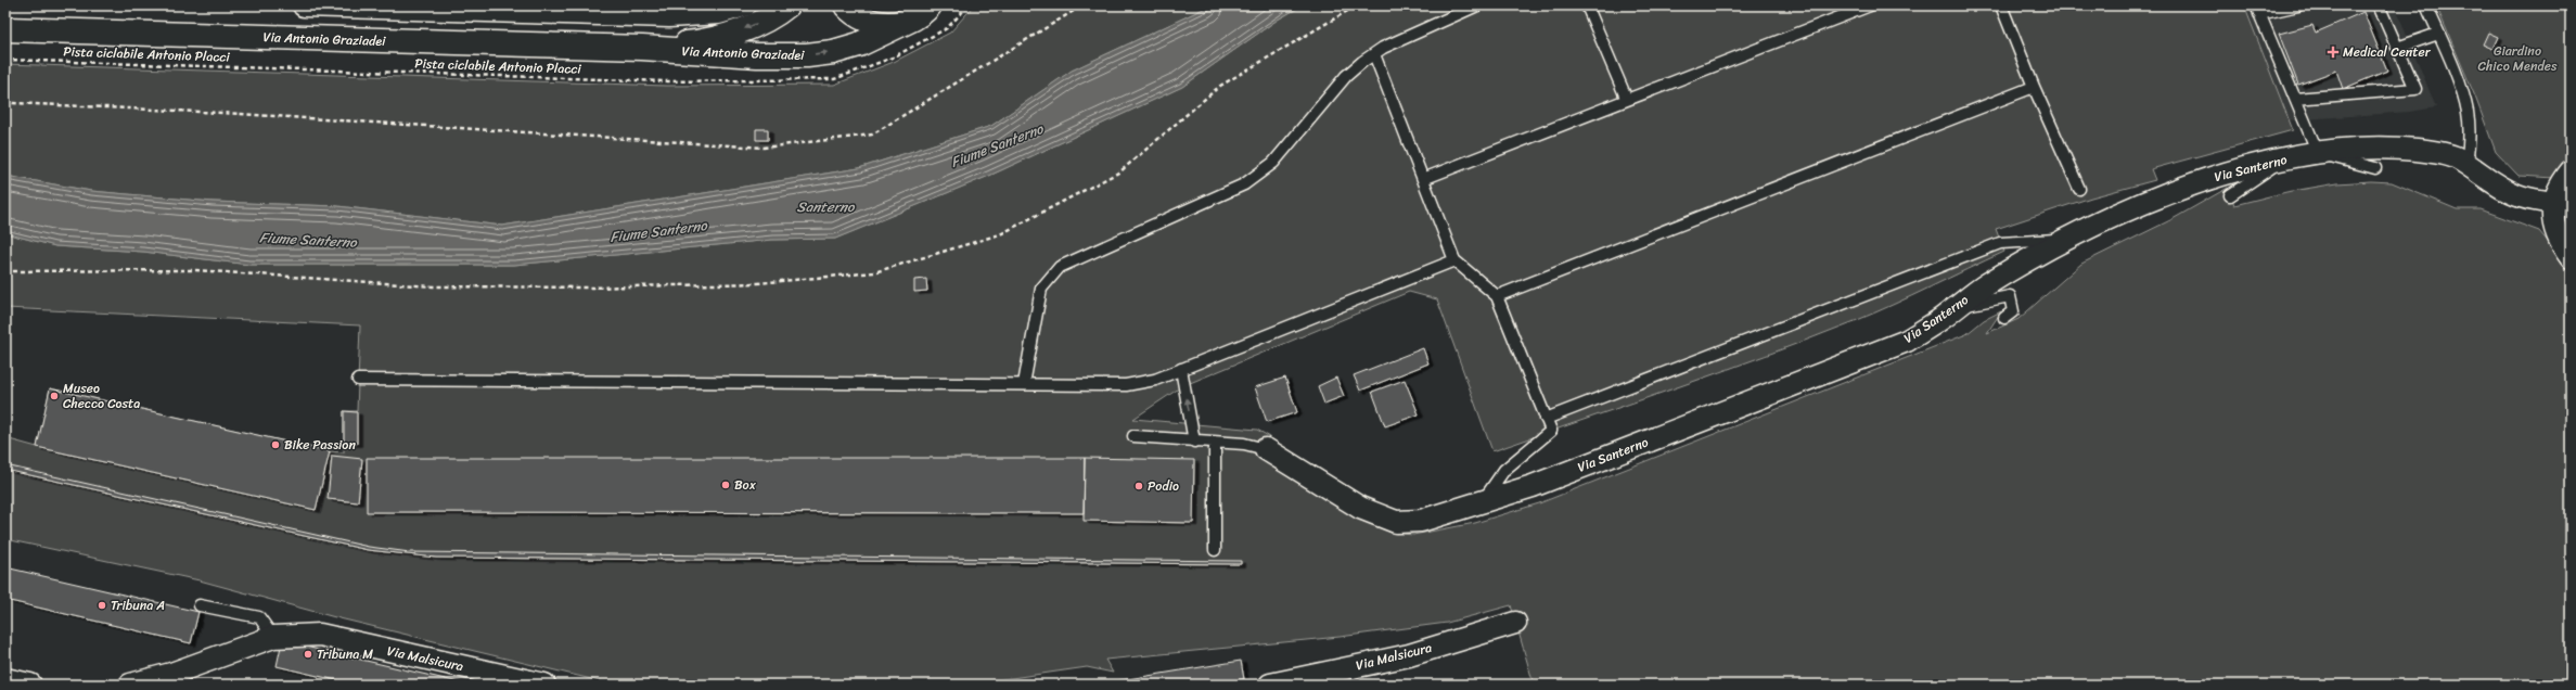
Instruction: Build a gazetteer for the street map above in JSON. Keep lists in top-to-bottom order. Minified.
{"streets":{"street":["Via Antonio Graziadei","Via Santerno","Via Malsicura"],"path":["Pista ciclabile Antonio Placci"]},"water":["Fiume Santerno","Santerno"],"parks":["Giardino Chico Mendes"],"places":{"health":["Medical Center"],"other":["Museo Checco Costa","Bike Passion","Box","Podio","Tribuna A","Tribuna M"]}}
